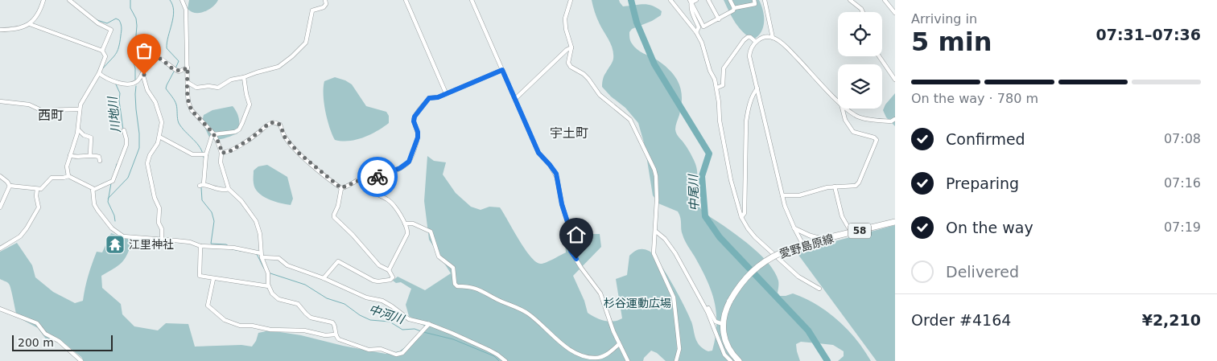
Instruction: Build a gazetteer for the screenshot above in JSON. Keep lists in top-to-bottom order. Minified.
{"streets":{"main road":["58","愛野島原線"]},"districts":["西町","宇土町"],"water":["川地川","中尾川","中河川"],"parks":["杉谷運動広場"],"places":{"temple":["江里神社"]},"scale_bar":"200 m","page":{"heading":["5 min","Arriving in","07:31–07:36"],"panel":["Order #4164","¥2,210"],"bar":"On the way · 780 m","list":[["Confirmed","07:08"],["Preparing","07:16"],["On the way","07:19"],"Delivered"],"scale":"200 m"}}
